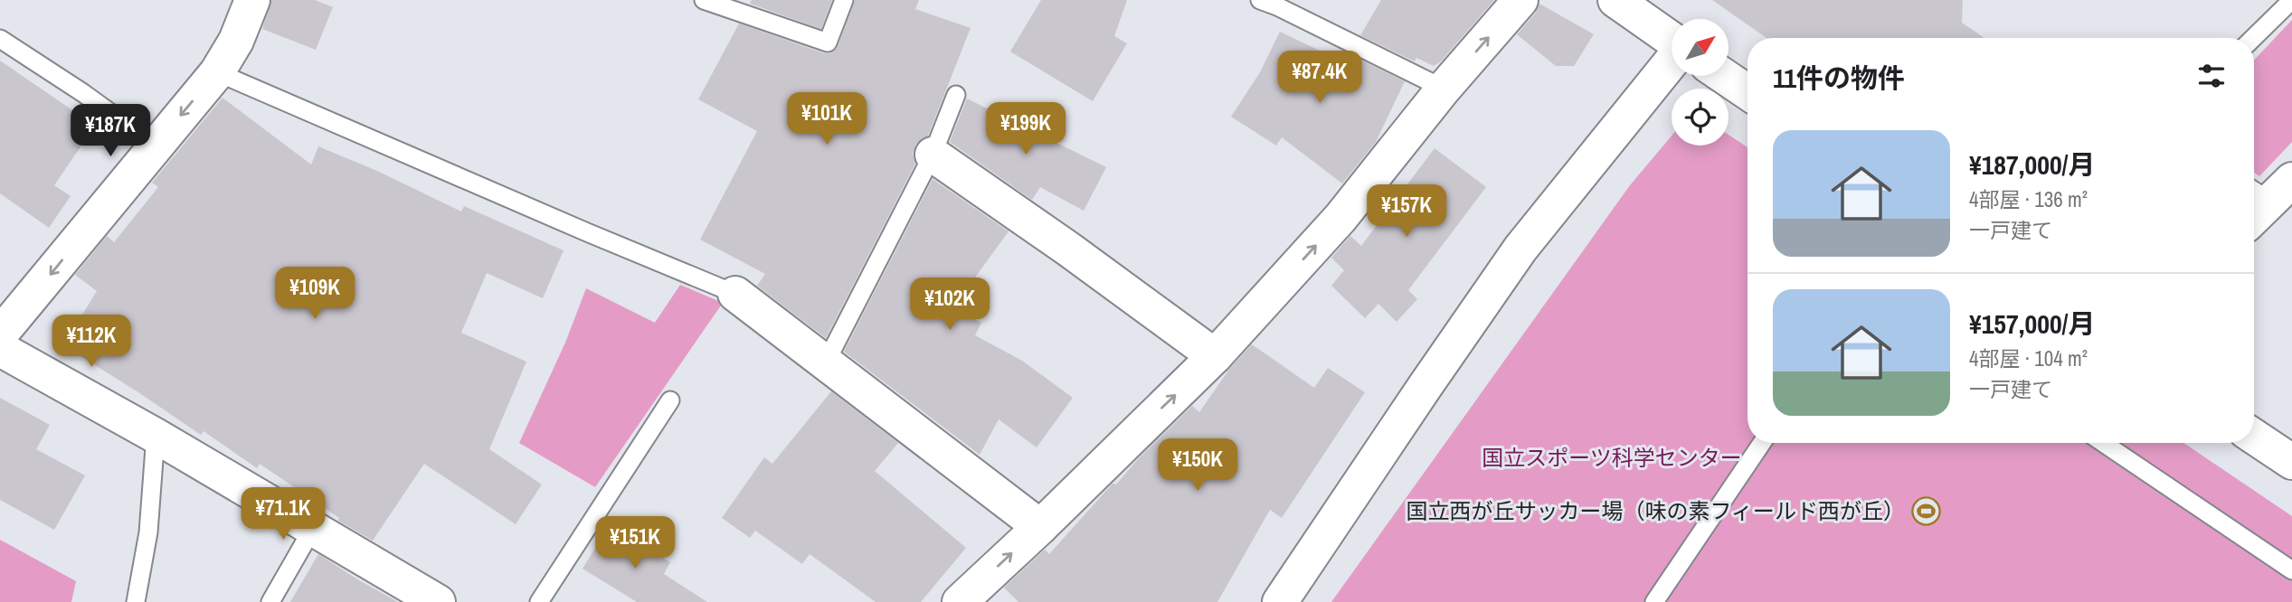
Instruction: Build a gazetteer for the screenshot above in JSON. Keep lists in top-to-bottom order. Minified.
{"parks":["国立スポーツ科学センター"],"places":{"sports":["国立西が丘サッカー場（味の素フィールド西が丘）"]},"north":"top right","page":{"heading":"11件の物件","price":["¥87.4K","¥101K","¥199K","¥187K","¥157K","¥109K","¥102K","¥112K","¥150K","¥71.1K","¥151K"],"list":[{"name":"¥187,000/月","note":"4部屋 · 136 m² · 一戸建て"},{"name":"¥157,000/月","note":"4部屋 · 104 m² · 一戸建て"}]}}
